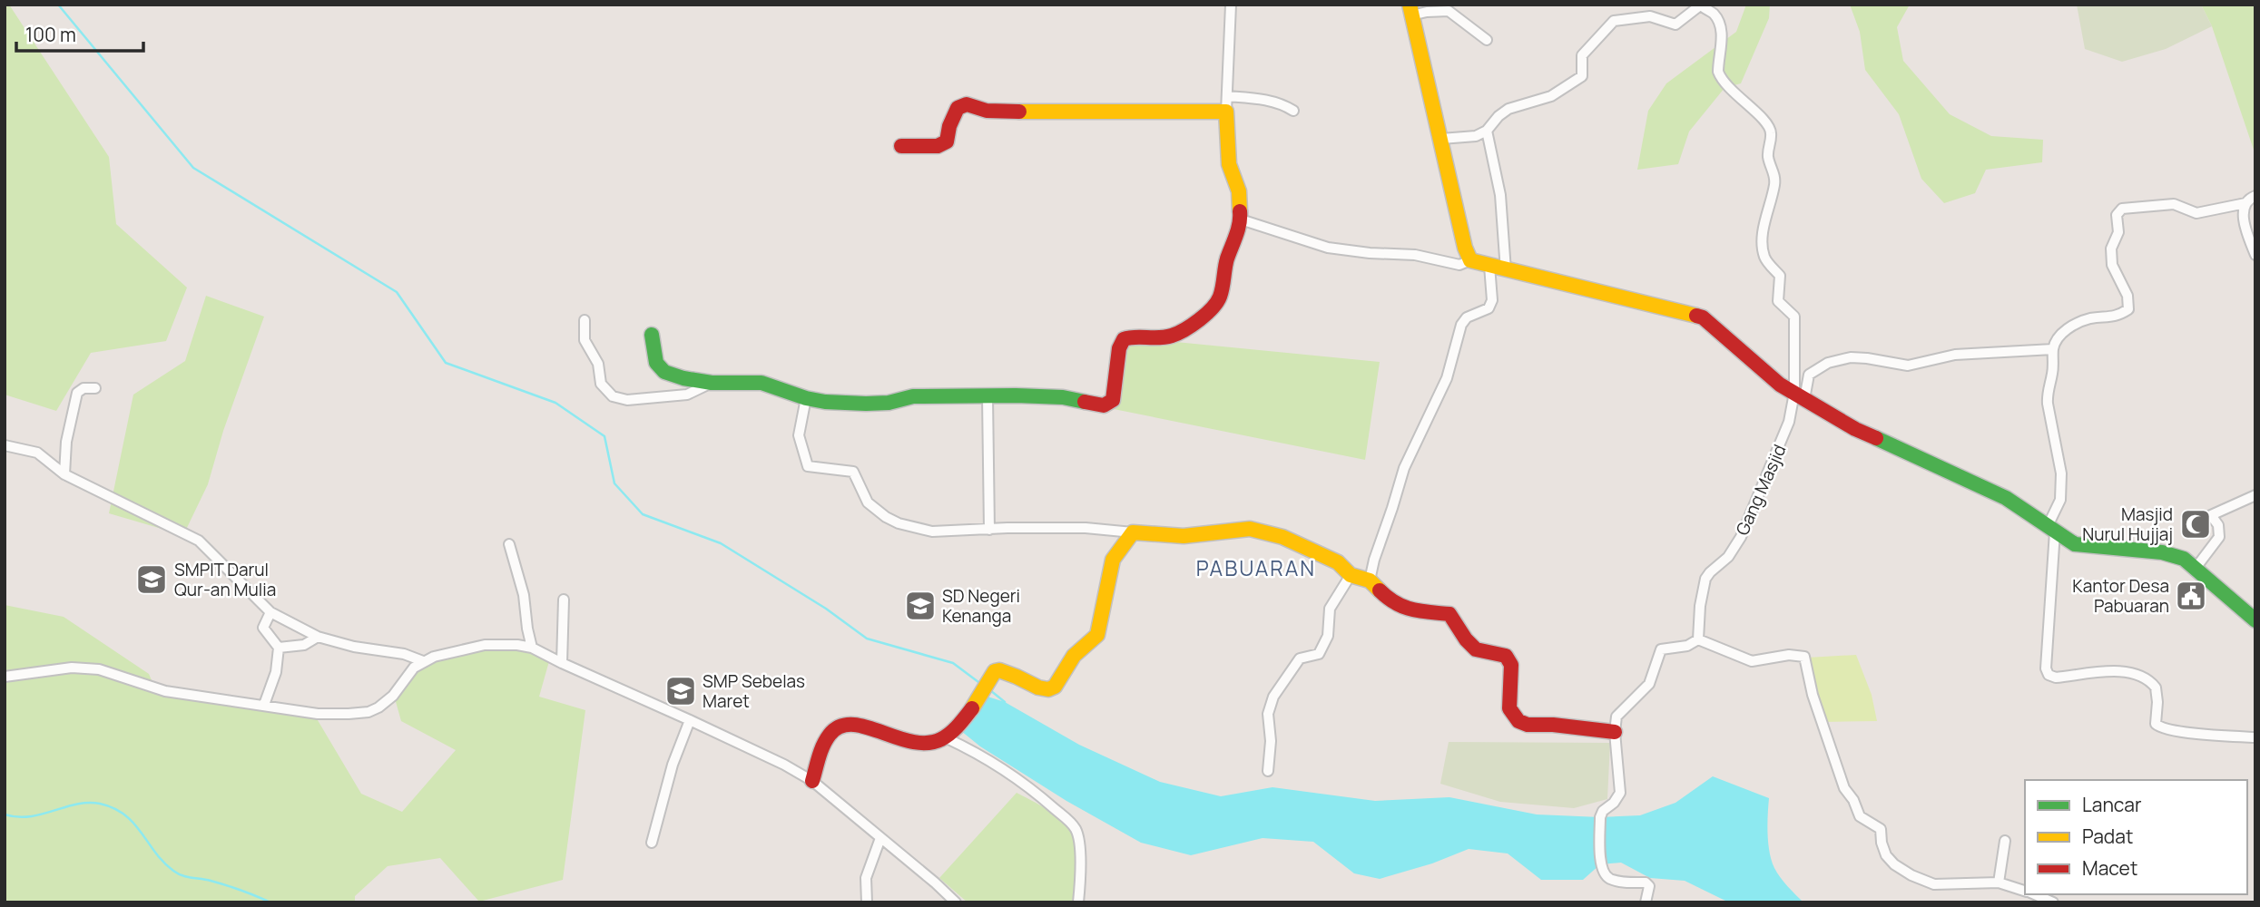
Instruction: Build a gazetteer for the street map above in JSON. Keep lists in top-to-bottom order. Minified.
{"streets":{"street":["Gang Masjid"]},"districts":["PABUARAN"],"places":{"mosque":["Masjid Nurul Hujjaj"],"school or university":["SMPIT Darul Qur-an Mulia","SD Negeri Kenanga","SMP Sebelas Maret"],"public building":["Kantor Desa Pabuaran"]},"legend":["Lancar","Padat","Macet"],"scale_bar":"100 m"}
